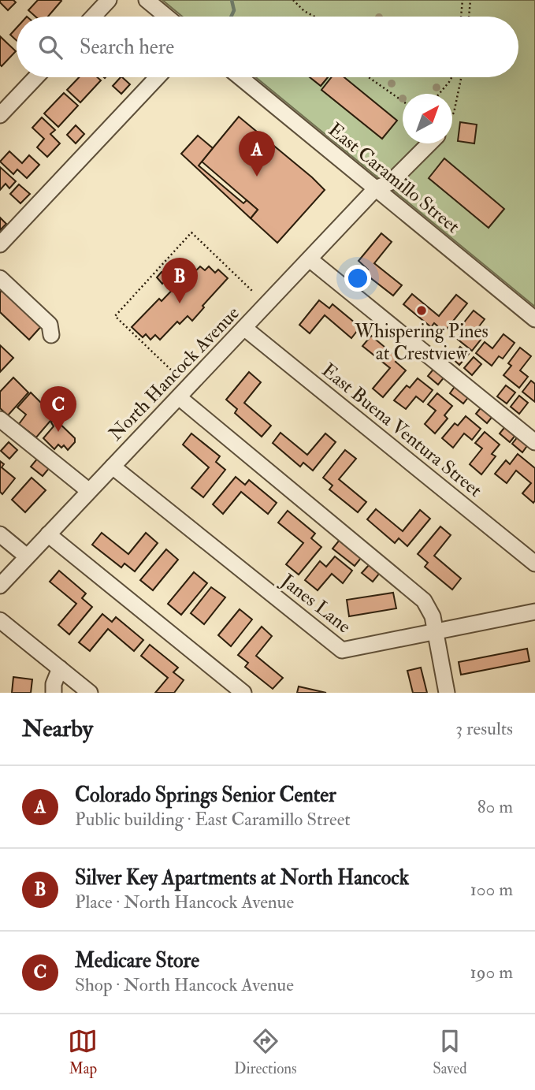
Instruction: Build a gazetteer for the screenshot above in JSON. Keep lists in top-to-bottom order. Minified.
{"streets":{"street":["East Caramillo Street","North Hancock Avenue","East Buena Ventura Street","Janes Lane"]},"crossings":[["East Caramillo Street","North Hancock Avenue"],["North Hancock Avenue","East Buena Ventura Street"],["North Hancock Avenue","Janes Lane"]],"places":["Whispering Pines at Crestview"],"north":"top right","page":{"search":"Search here","pins":["A","B","C"],"heading":["Nearby","3 results"],"list":[{"mark":"A","name":"Colorado Springs Senior Center","note":"Public building · East Caramillo Street","value":"80 m"},{"mark":"B","name":"Silver Key Apartments at North Hancock","note":"Place · North Hancock Avenue","value":"100 m"},{"mark":"C","name":"Medicare Store","note":"Shop · North Hancock Avenue","value":"190 m"}],"nav":["Map","Directions","Saved"]}}
